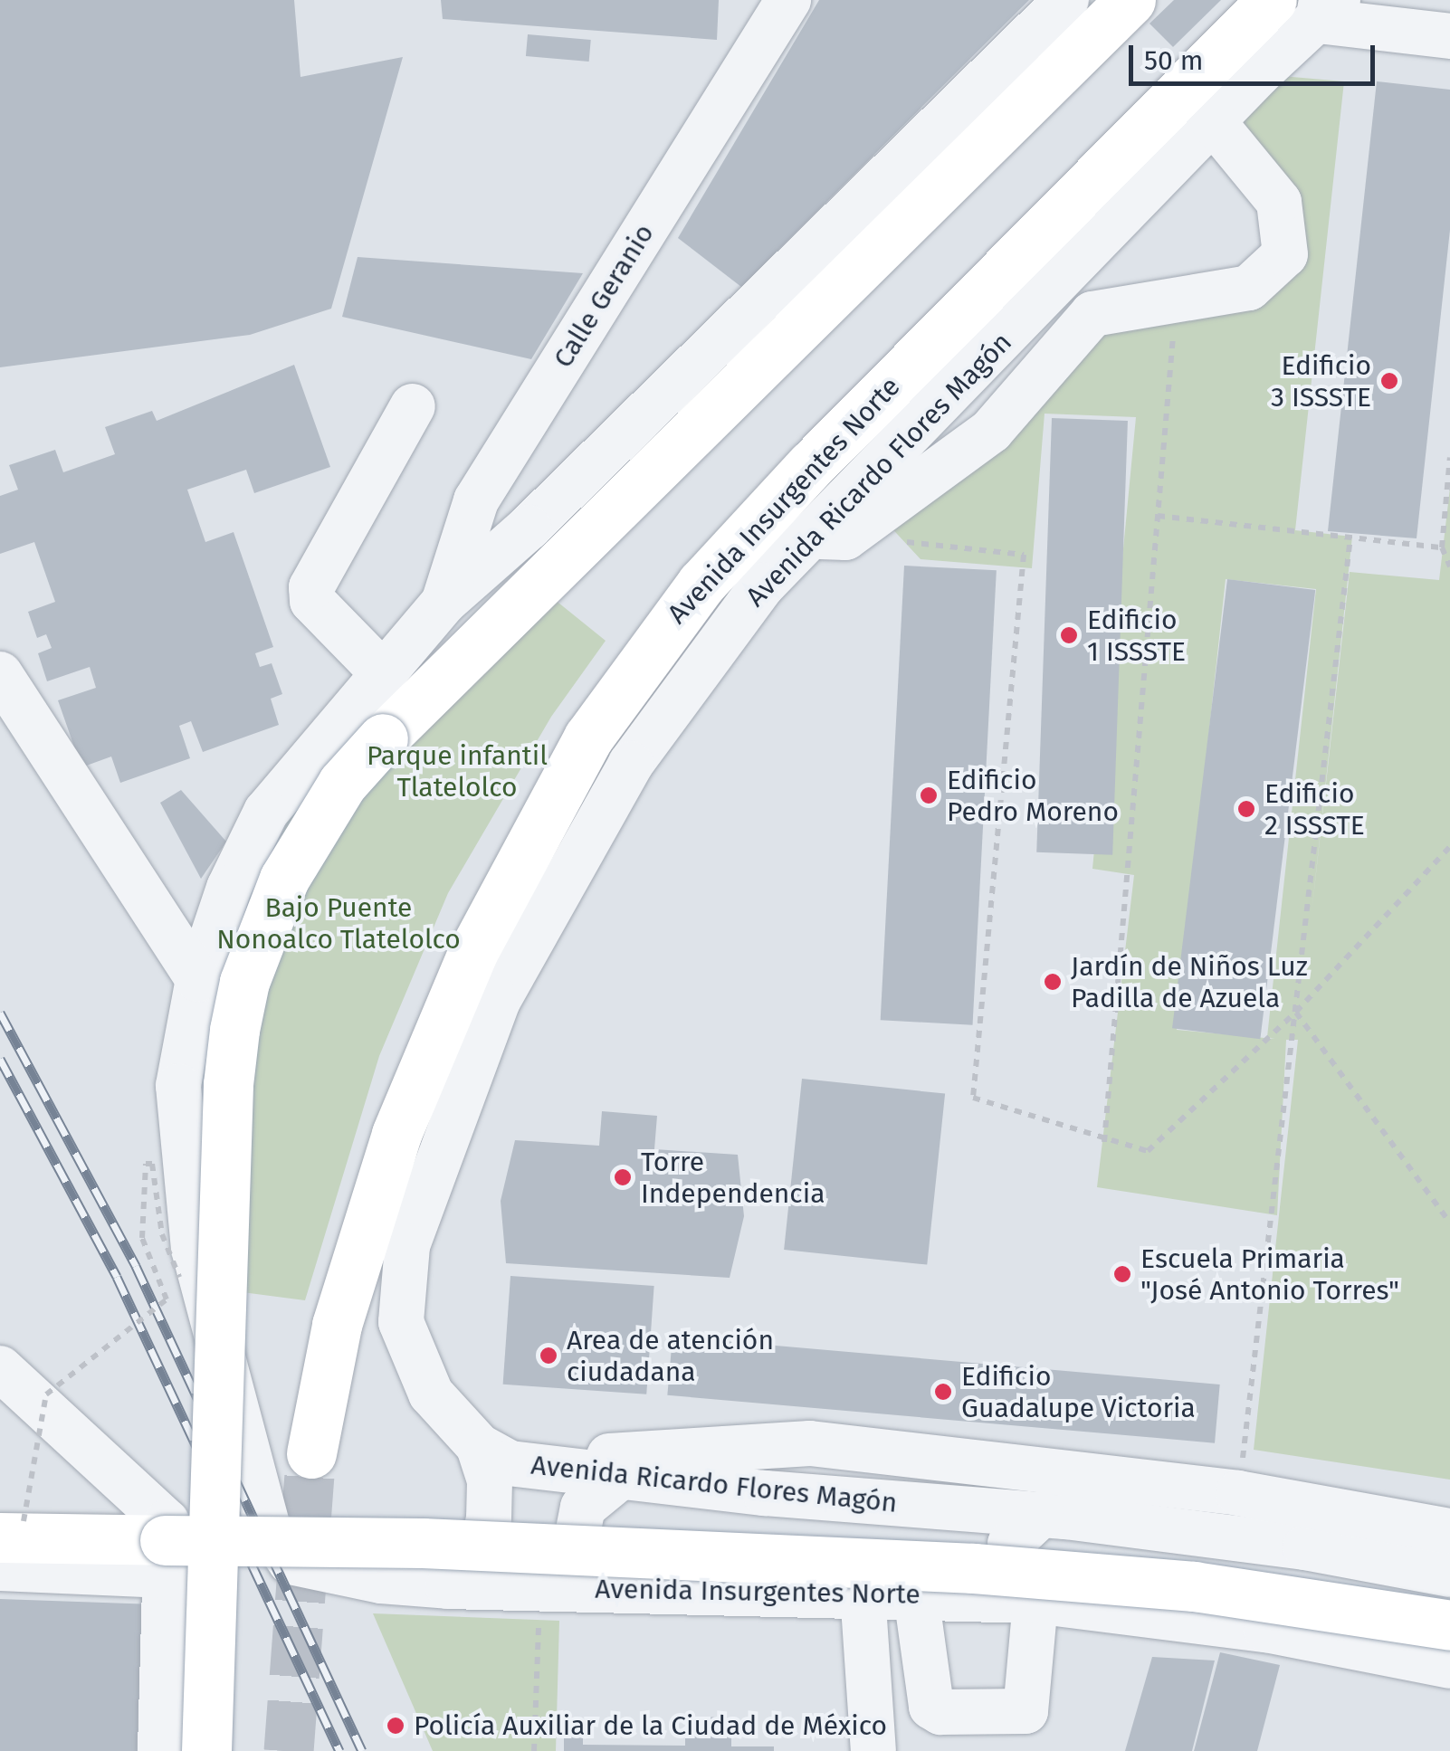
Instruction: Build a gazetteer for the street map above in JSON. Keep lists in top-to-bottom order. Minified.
{"streets":{"main road":["Avenida Insurgentes Norte"],"street":["Calle Geranio","Avenida Ricardo Flores Magón"]},"crossings":[["Calle Geranio","Avenida Insurgentes Norte"],["Avenida Ricardo Flores Magón","Avenida Insurgentes Norte"]],"parks":["Parque infantil Tlatelolco","Bajo Puente Nonoalco Tlatelolco"],"places":["Edificio 3 ISSSTE","Edificio 1 ISSSTE","Edificio Pedro Moreno","Edificio 2 ISSSTE","Jardín de Niños Luz Padilla de Azuela","Torre Independencia","Escuela Primaria \"José Antonio Torres\"","Area de atención ciudadana","Edificio Guadalupe Victoria","Policía Auxiliar de la Ciudad de México"],"scale_bar":"50 m"}
